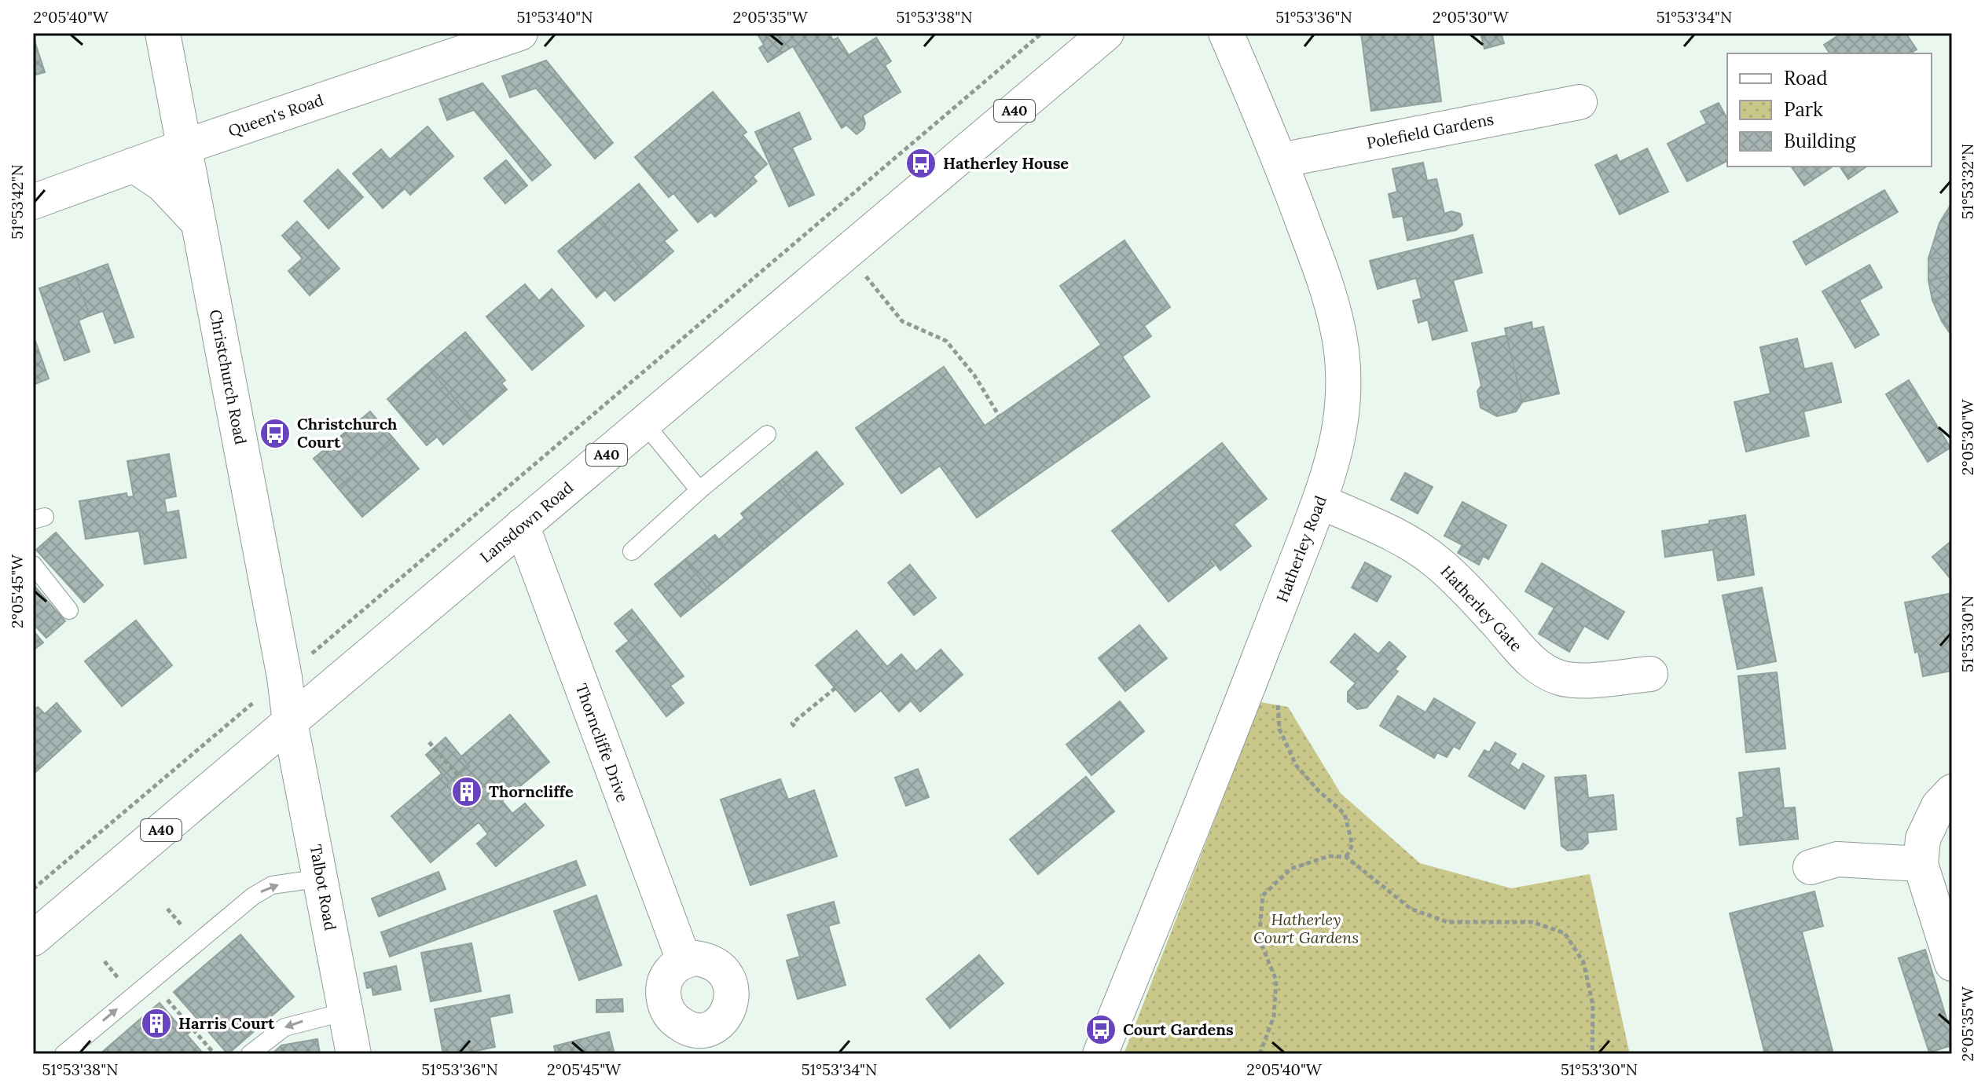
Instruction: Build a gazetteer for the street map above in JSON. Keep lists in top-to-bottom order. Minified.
{"streets":{"main road":["A40","Queen's Road","Polefield Gardens","Christchurch Road","Lansdown Road","Hatherley Road","Hatherley Gate","Thorncliffe Drive","Talbot Road"]},"crossings":[["Queen's Road","Christchurch Road"],["Polefield Gardens","Hatherley Road"],["Christchurch Road","Lansdown Road"],["Christchurch Road","Talbot Road"],["Lansdown Road","Thorncliffe Drive"],["Lansdown Road","Talbot Road"],["Hatherley Road","Hatherley Gate"]],"parks":["Hatherley Court Gardens"],"places":{"bus stop":["Hatherley House","Christchurch Court","Court Gardens"],"building":["Thorncliffe","Harris Court"]},"legend":["Road","Park","Building"],"coordinates":["2°05'40\"W","51°53'40\"N","2°05'35\"W","51°53'38\"N","51°53'36\"N","2°05'30\"W","51°53'34\"N","51°53'32\"N","51°53'42\"N","2°05'45\"W","51°53'30\"N"]}
